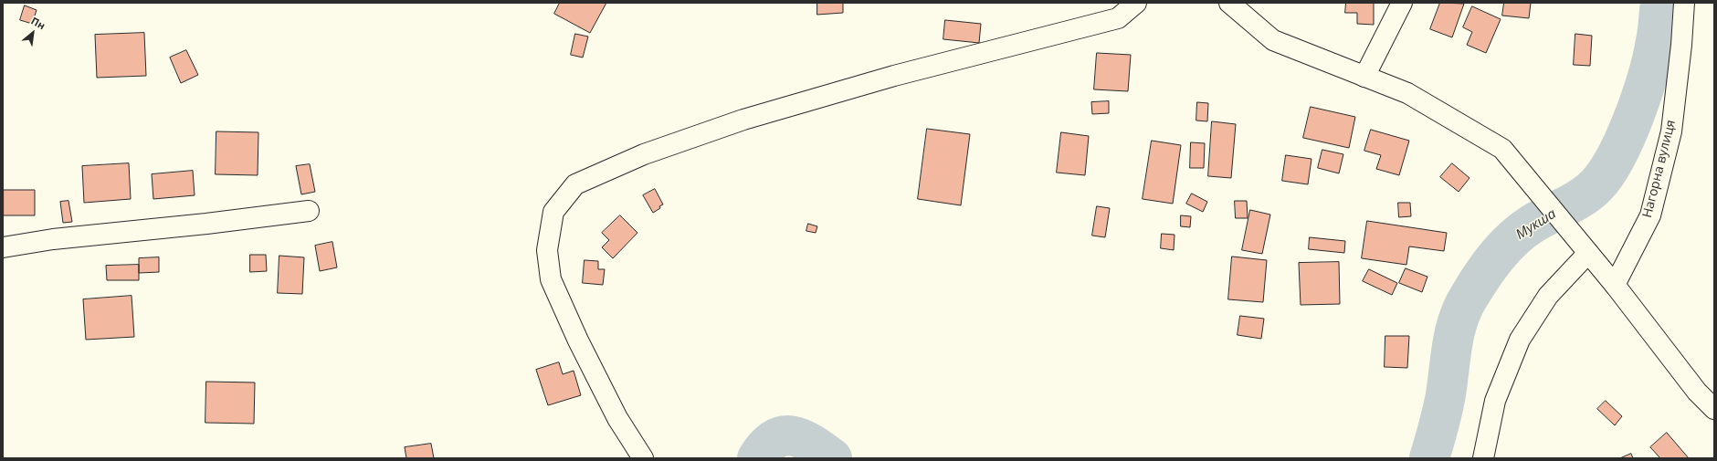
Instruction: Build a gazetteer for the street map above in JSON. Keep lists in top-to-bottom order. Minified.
{"streets":{"street":["Нагорна вулиця"]},"water":["Мукша"],"north":"top right"}
